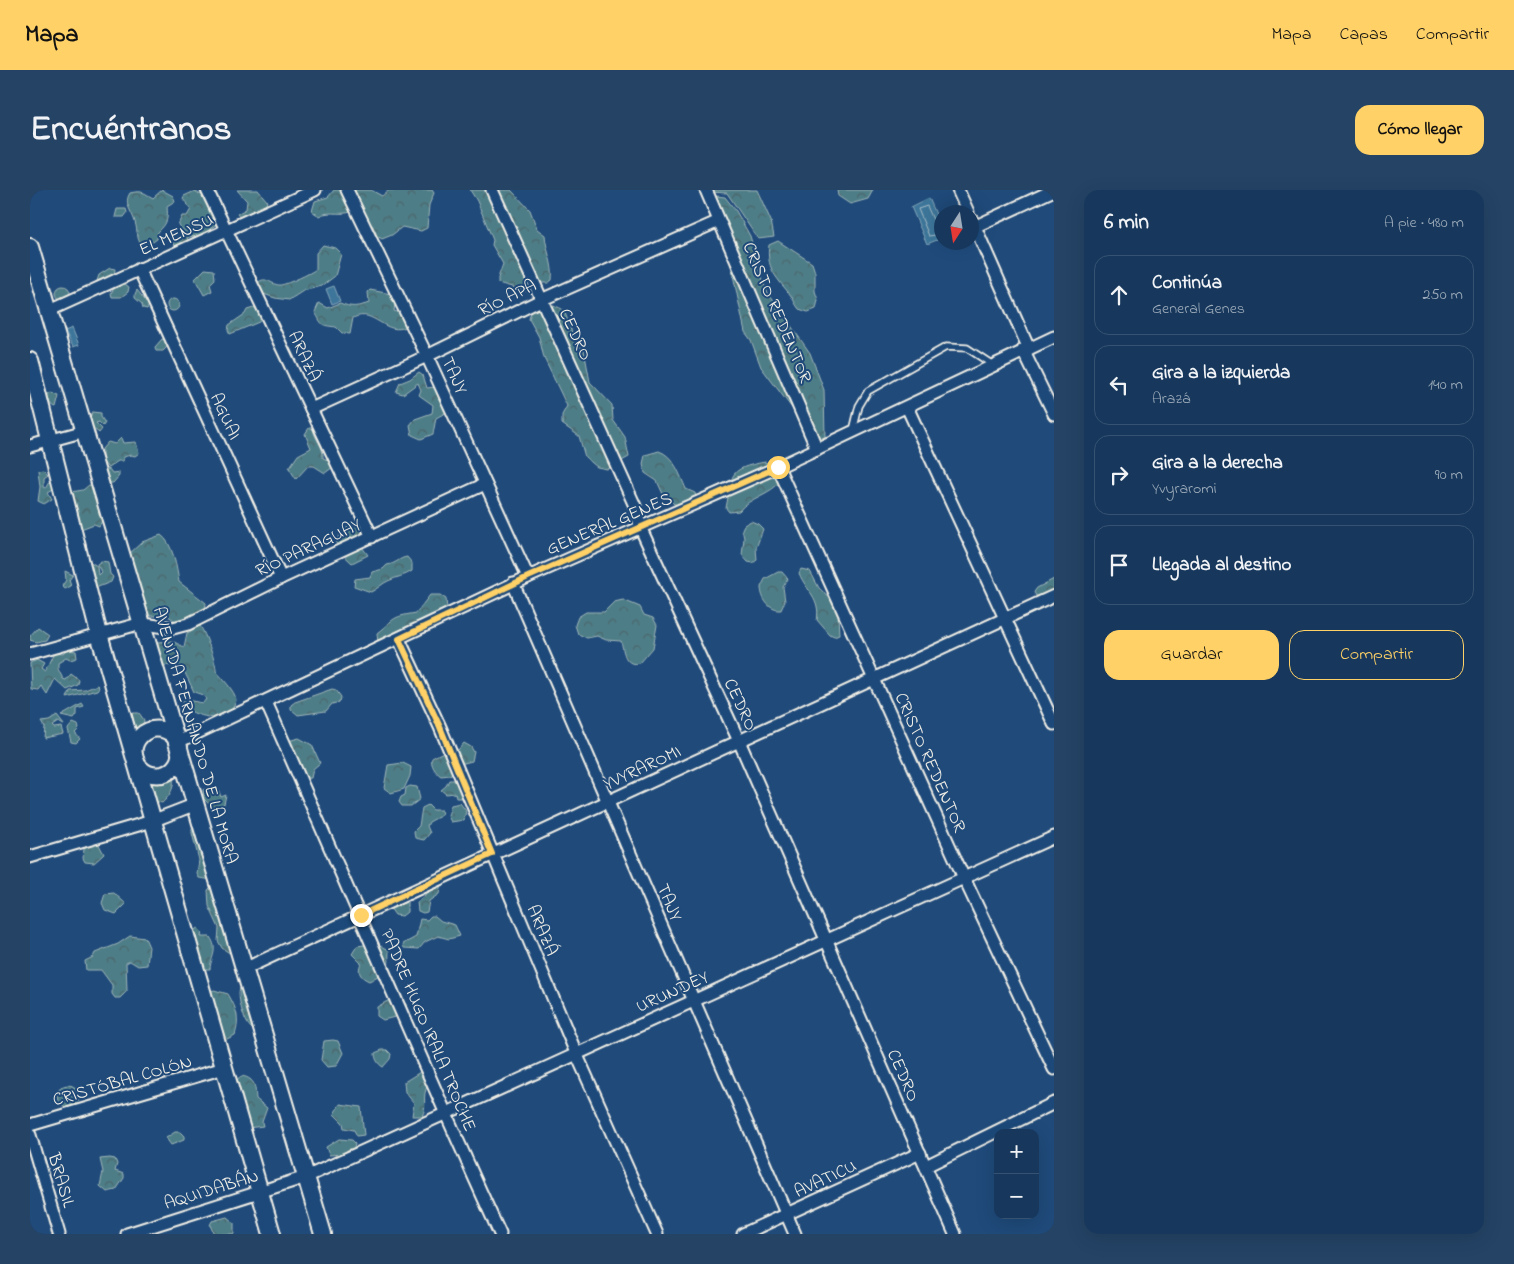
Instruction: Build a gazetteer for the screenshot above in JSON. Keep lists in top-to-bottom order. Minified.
{"streets":{"main road":["AVENIDA FERNANDO DE LA MORA"],"street":["EL MENSU","RÍO APA","CRISTO REDENTOR","CEDRO","ARAZÁ","TAJY","AGUAI","GENERAL GENES","RÍO PARAGUAY","YVYRAROMI","URUNDEY","PADRE HUGO IRALA TROCHE","CRISTÓBAL COLÓN","AVATICU","BRASIL","AQUIDABÁN"]},"crossings":[["EL MENSU","ARAZÁ"],["EL MENSU","AGUAI"],["EL MENSU","AVENIDA FERNANDO DE LA MORA"],["RÍO APA","CRISTO REDENTOR"],["RÍO APA","CEDRO"],["RÍO APA","ARAZÁ"],["RÍO APA","TAJY"],["CRISTO REDENTOR","GENERAL GENES"],["CRISTO REDENTOR","YVYRAROMI"],["CRISTO REDENTOR","URUNDEY"],["CEDRO","GENERAL GENES"],["CEDRO","YVYRAROMI"],["CEDRO","URUNDEY"],["CEDRO","AVATICU"],["ARAZÁ","GENERAL GENES"],["ARAZÁ","RÍO PARAGUAY"],["ARAZÁ","YVYRAROMI"],["ARAZÁ","URUNDEY"],["TAJY","GENERAL GENES"],["TAJY","RÍO PARAGUAY"],["TAJY","YVYRAROMI"],["TAJY","URUNDEY"],["TAJY","AVATICU"],["AGUAI","RÍO PARAGUAY"],["GENERAL GENES","AVENIDA FERNANDO DE LA MORA"],["GENERAL GENES","PADRE HUGO IRALA TROCHE"],["RÍO PARAGUAY","AVENIDA FERNANDO DE LA MORA"],["AVENIDA FERNANDO DE LA MORA","YVYRAROMI"],["AVENIDA FERNANDO DE LA MORA","URUNDEY"],["AVENIDA FERNANDO DE LA MORA","AQUIDABÁN"],["YVYRAROMI","PADRE HUGO IRALA TROCHE"],["URUNDEY","PADRE HUGO IRALA TROCHE"],["URUNDEY","AQUIDABÁN"]],"north":"bottom","page":{"header":"Mapa","nav":["Mapa","Capas","Compartir"],"title":"Encuéntranos","buttons":["Cómo llegar",["Guardar","Compartir"]],"heading":["6 min","A pie · 480 m"],"list":[["Continúa","General Genes","250 m"],["Gira a la izquierda","Arazá","140 m"],["Gira a la derecha","Yvyraromi","90 m"],"Llegada al destino"],"map_buttons":["+","−"]}}
